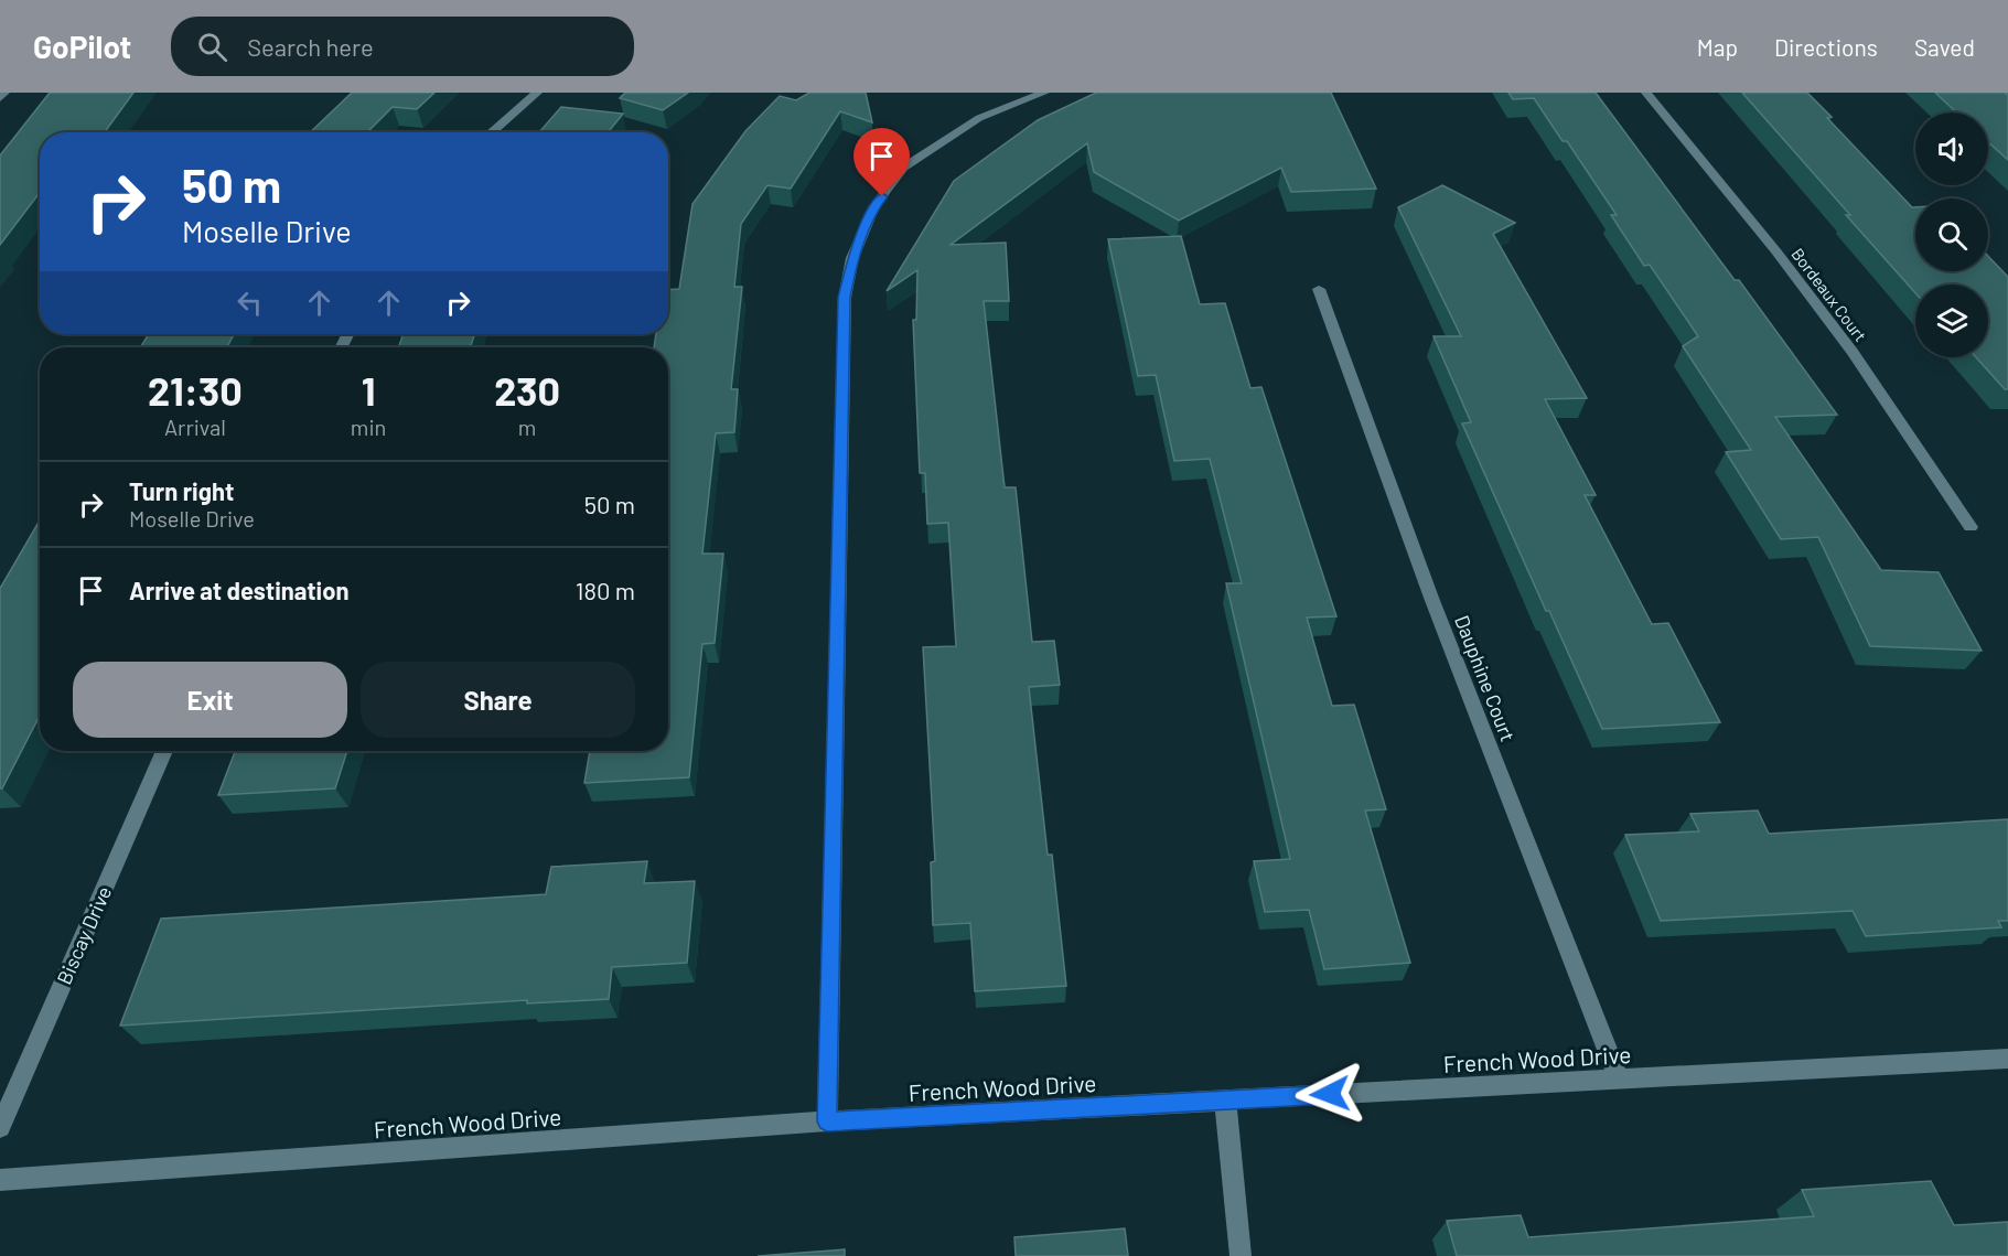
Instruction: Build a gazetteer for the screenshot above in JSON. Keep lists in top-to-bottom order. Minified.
{"streets":{"street":["Bordeaux Court","Dauphine Court","Biscay Drive","French Wood Drive"]},"crossings":[["Dauphine Court","French Wood Drive"]],"page":{"header":"GoPilot","search":"Search here","nav":["Map","Directions","Saved"],"turn":["50 m","Moselle Drive"],"eta":["21:30","Arrival","1","min","230","m"],"list":[{"name":"Turn right","note":"Moselle Drive","value":"50 m"},{"name":"Arrive at destination","value":"180 m"}],"buttons":["Exit","Share"]}}
